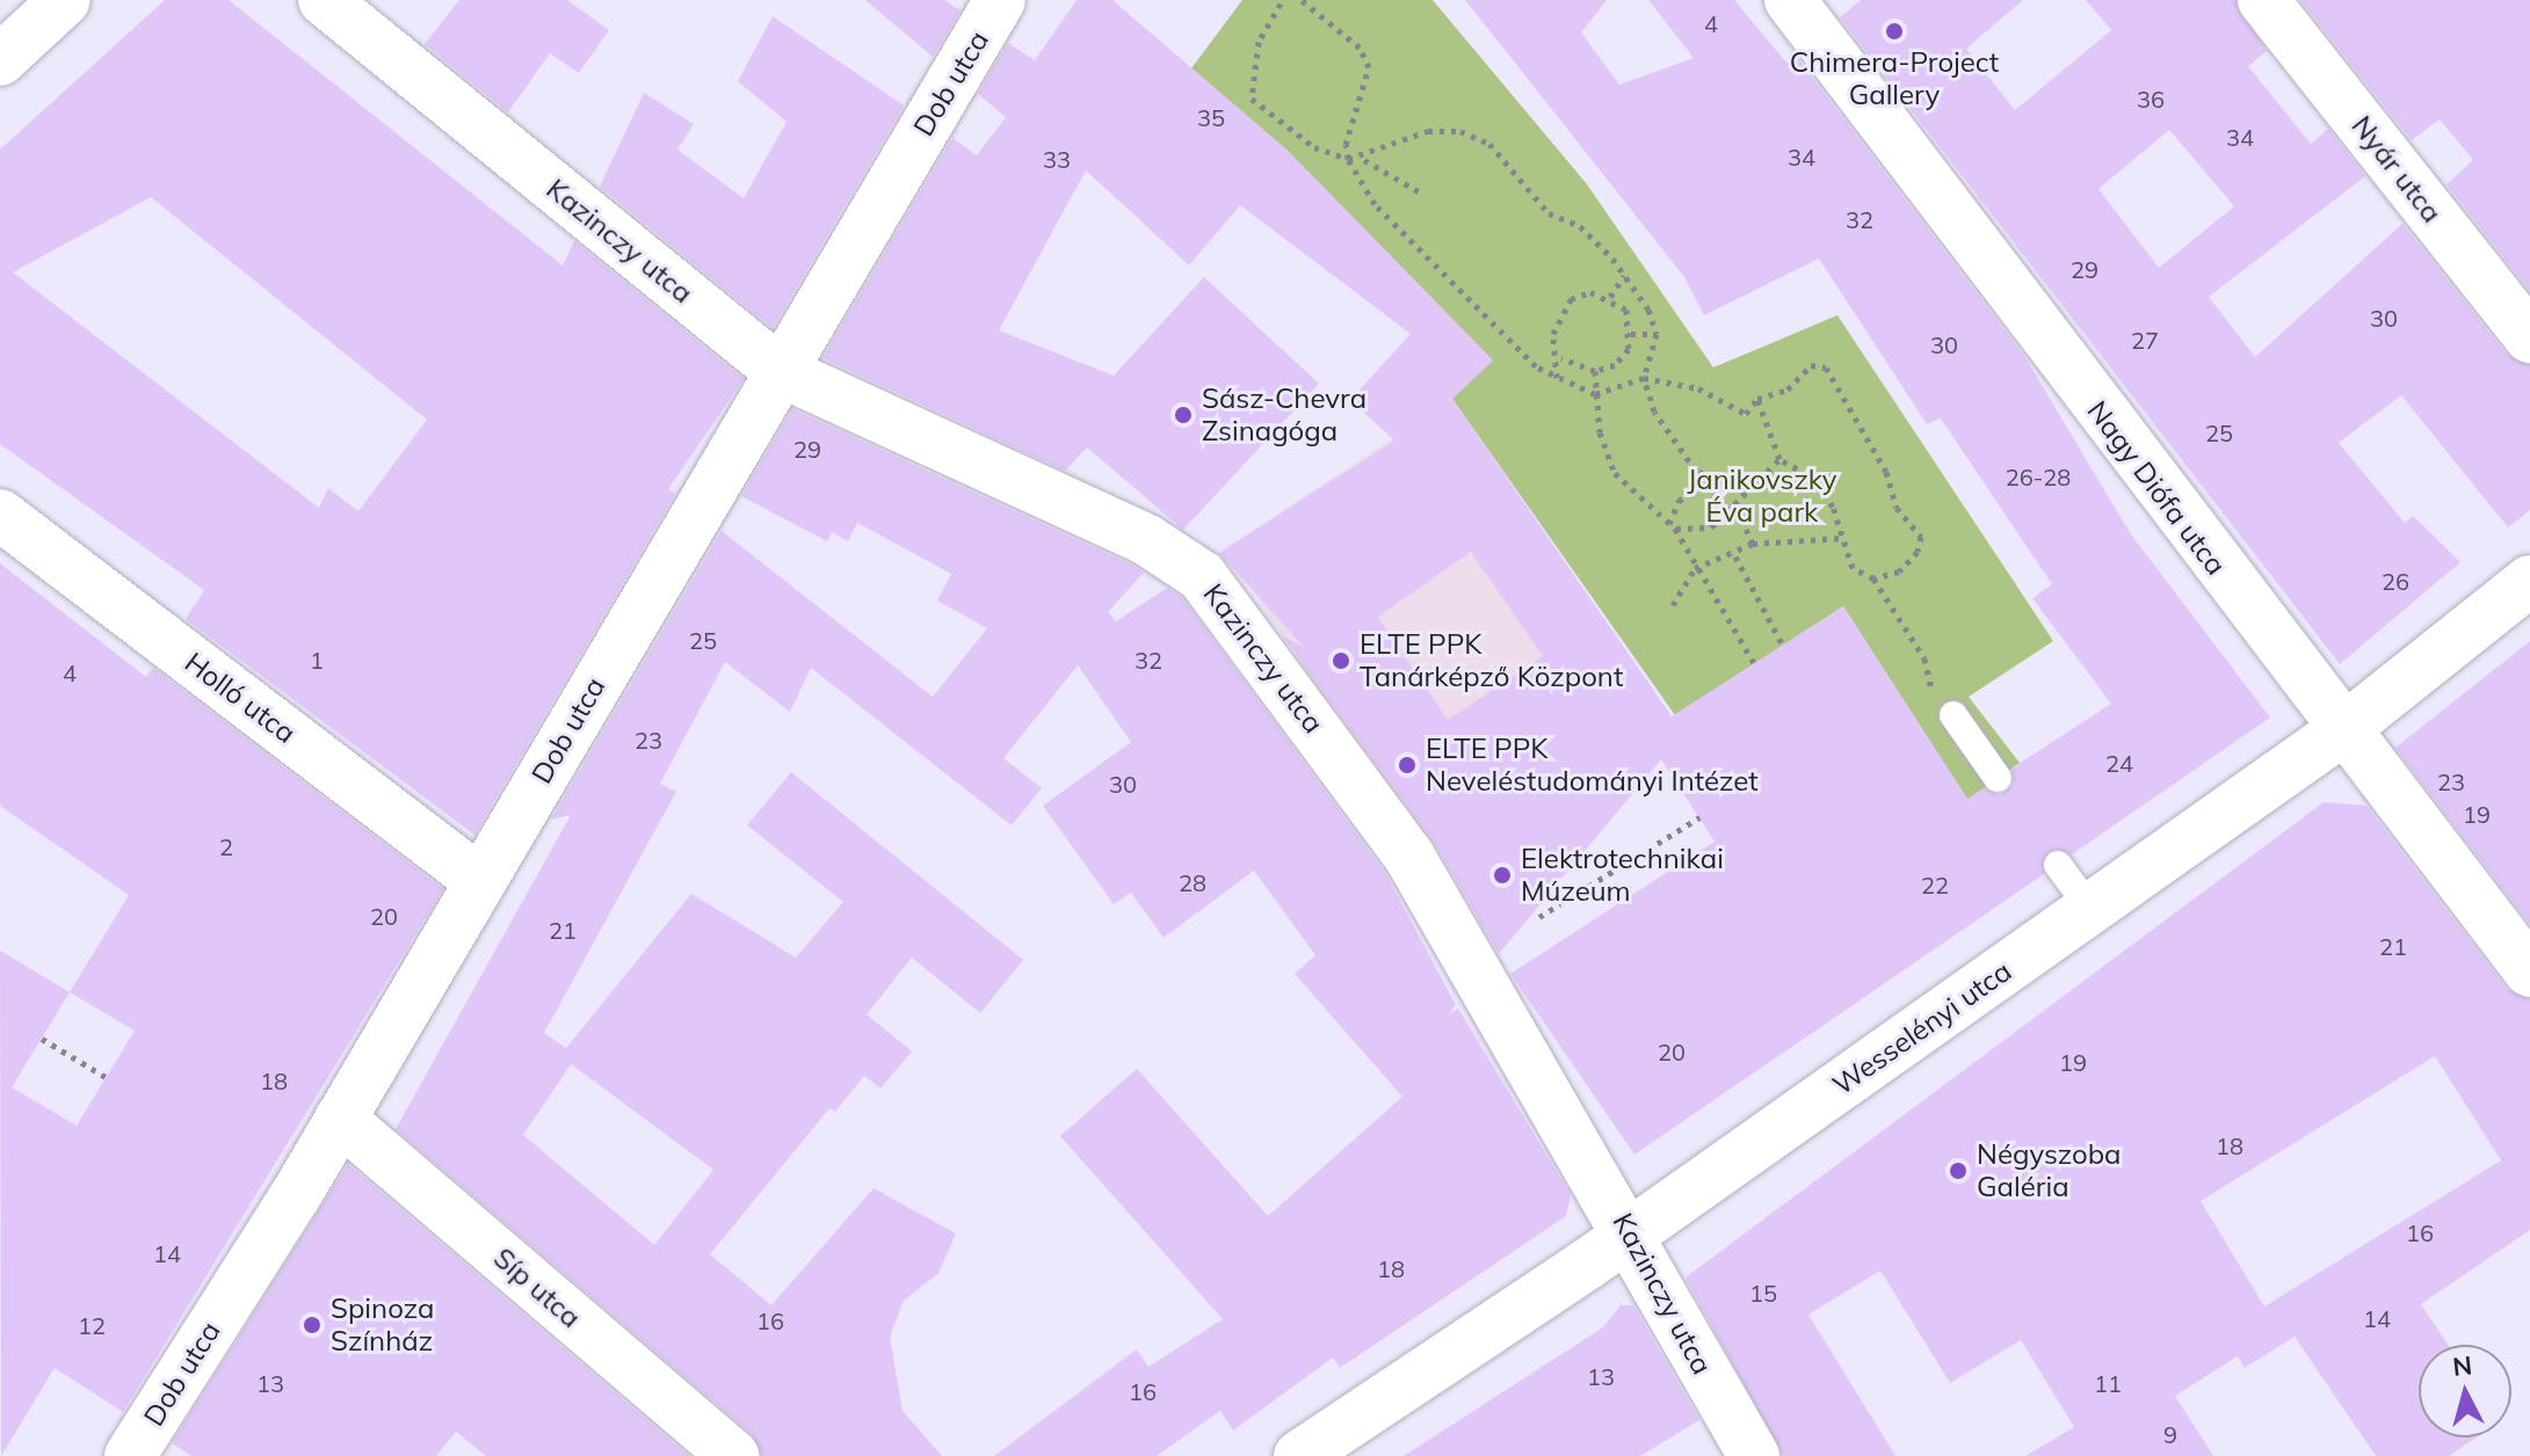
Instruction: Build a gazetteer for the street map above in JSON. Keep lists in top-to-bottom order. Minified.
{"streets":{"street":["Dob utca","Nyár utca","Kazinczy utca","Nagy Diófa utca","Holló utca","Wesselényi utca","Síp utca"]},"crossings":[["Dob utca","Kazinczy utca"],["Dob utca","Holló utca"],["Dob utca","Síp utca"],["Kazinczy utca","Wesselényi utca"],["Nagy Diófa utca","Wesselényi utca"]],"parks":["Janikovszky Éva park"],"places":["Chimera-Project Gallery","Sász-Chevra Zsinagóga","ELTE PPK Tanárképző Központ","ELTE PPK Neveléstudományi Intézet","Elektrotechnikai Múzeum","Négyszoba Galéria","Spinoza Színház"],"house_numbers":["4","36","35","34","34","33","32","29","30","27","30","25","29","26-28","26","25","1","32","4","23","24","23","30","19","2","28","22","20","21","21","20","19","18","18","16","14","18","15","14","16","12","13","13","11","16","9"],"north":"top"}
